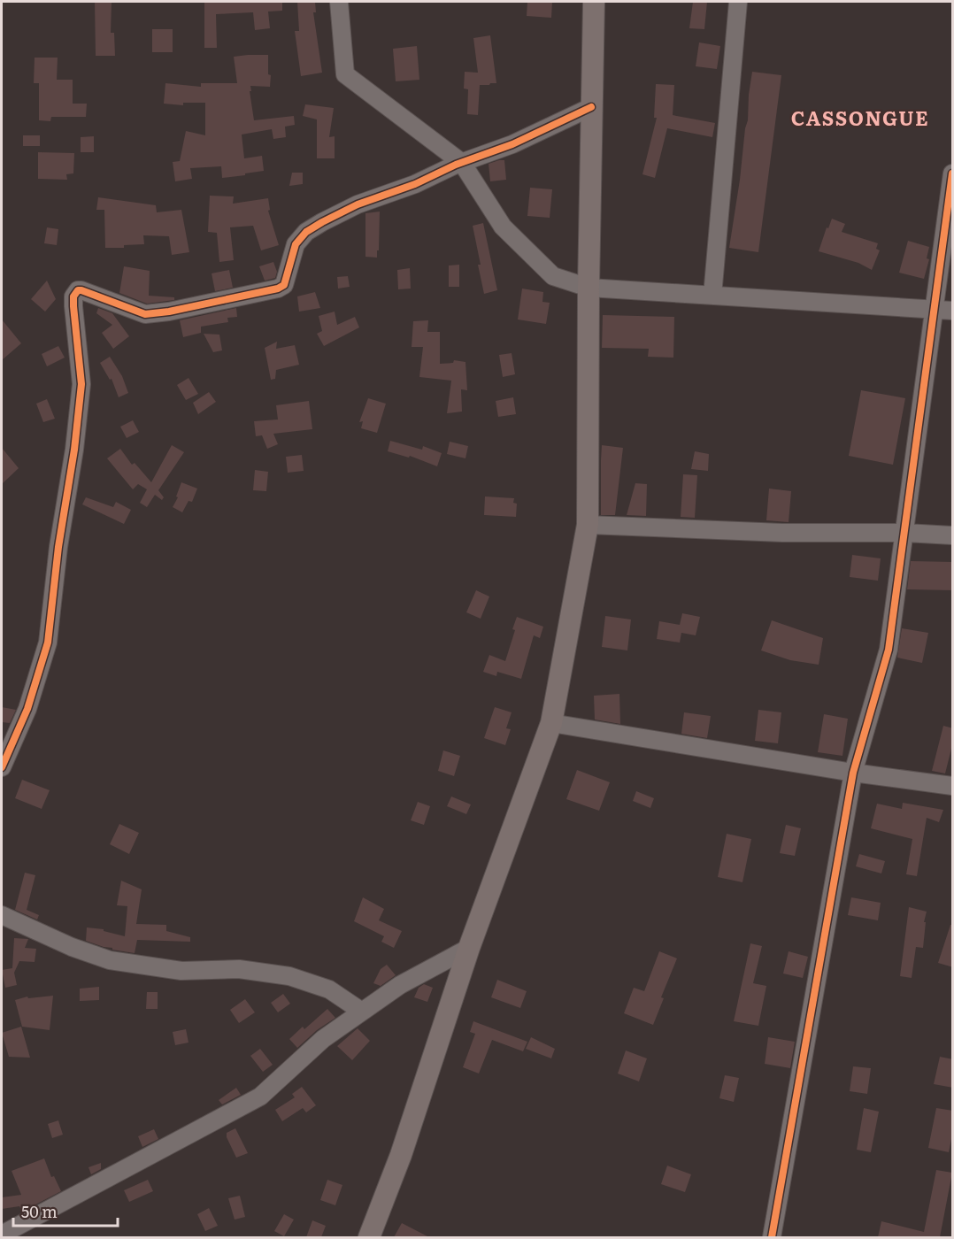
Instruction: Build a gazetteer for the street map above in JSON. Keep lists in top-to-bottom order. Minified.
{"districts":["CASSONGUE"],"scale_bar":"50 m"}
